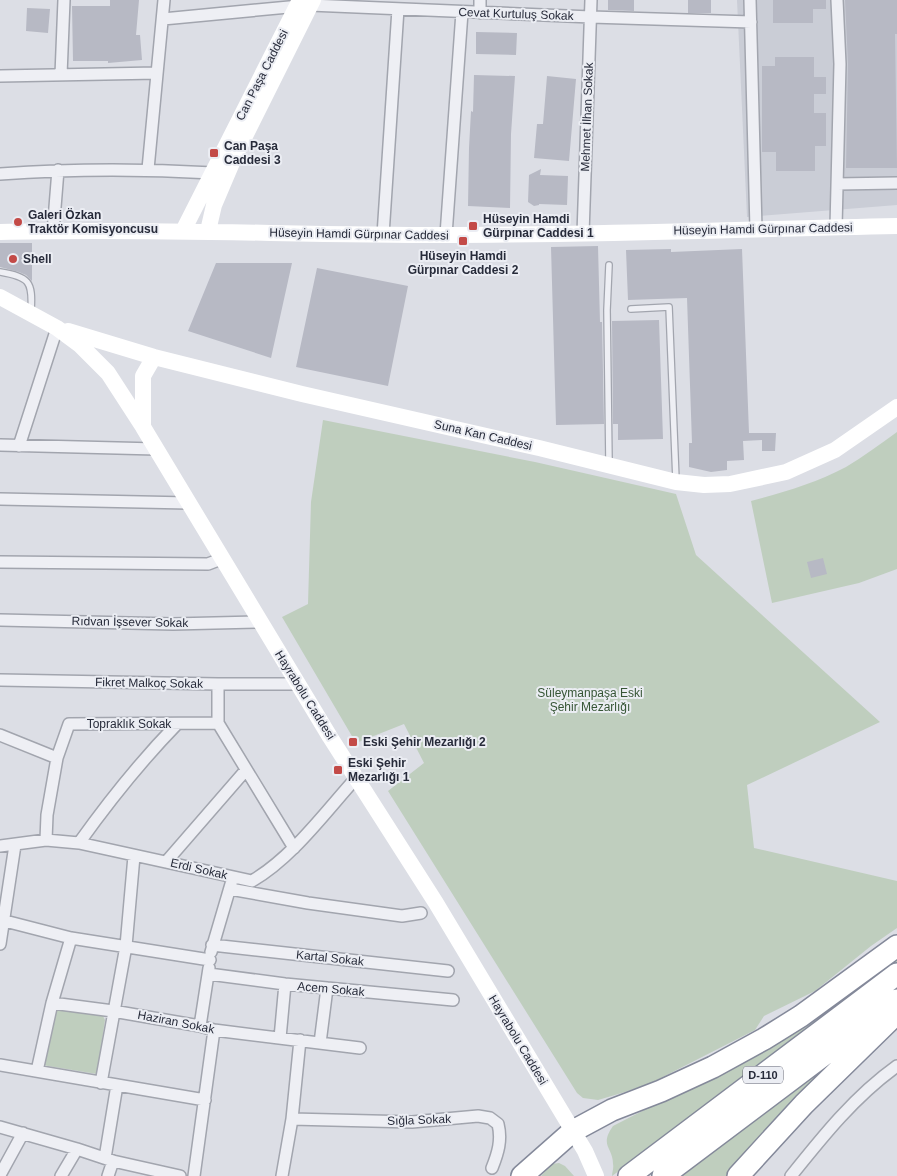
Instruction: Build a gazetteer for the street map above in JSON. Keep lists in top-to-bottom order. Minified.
{"streets":{"highway":["D-110"],"street":["Cevat Kurtuluş Sokak","Can Paşa Caddesi","Mehmet İlhan Sokak","Hüseyin Hamdi Gürpınar Caddesi","Suna Kan Caddesi","Rıdvan İşsever Sokak","Fikret Malkoç Sokak","Hayrabolu Caddesi","Topraklık Sokak","Erdi Sokak","Kartal Sokak","Acem Sokak","Haziran Sokak","Sığla Sokak"]},"crossings":[["Cevat Kurtuluş Sokak","Can Paşa Caddesi"],["Cevat Kurtuluş Sokak","Mehmet İlhan Sokak"],["Can Paşa Caddesi","Hüseyin Hamdi Gürpınar Caddesi"],["Mehmet İlhan Sokak","Hüseyin Hamdi Gürpınar Caddesi"],["Suna Kan Caddesi","Hayrabolu Caddesi"],["Rıdvan İşsever Sokak","Hayrabolu Caddesi"],["Fikret Malkoç Sokak","Hayrabolu Caddesi"],["Hayrabolu Caddesi","Erdi Sokak"],["Topraklık Sokak","Erdi Sokak"]],"parks":["Süleymanpaşa Eski Şehir Mezarlığı"],"places":{"transit":["Can Paşa Caddesi 3","Hüseyin Hamdi Gürpınar Caddesi 1","Hüseyin Hamdi Gürpınar Caddesi 2","Eski Şehir Mezarlığı 2","Eski Şehir Mezarlığı 1"],"other":["Galeri Özkan Traktör Komisyoncusu","Shell"]}}
